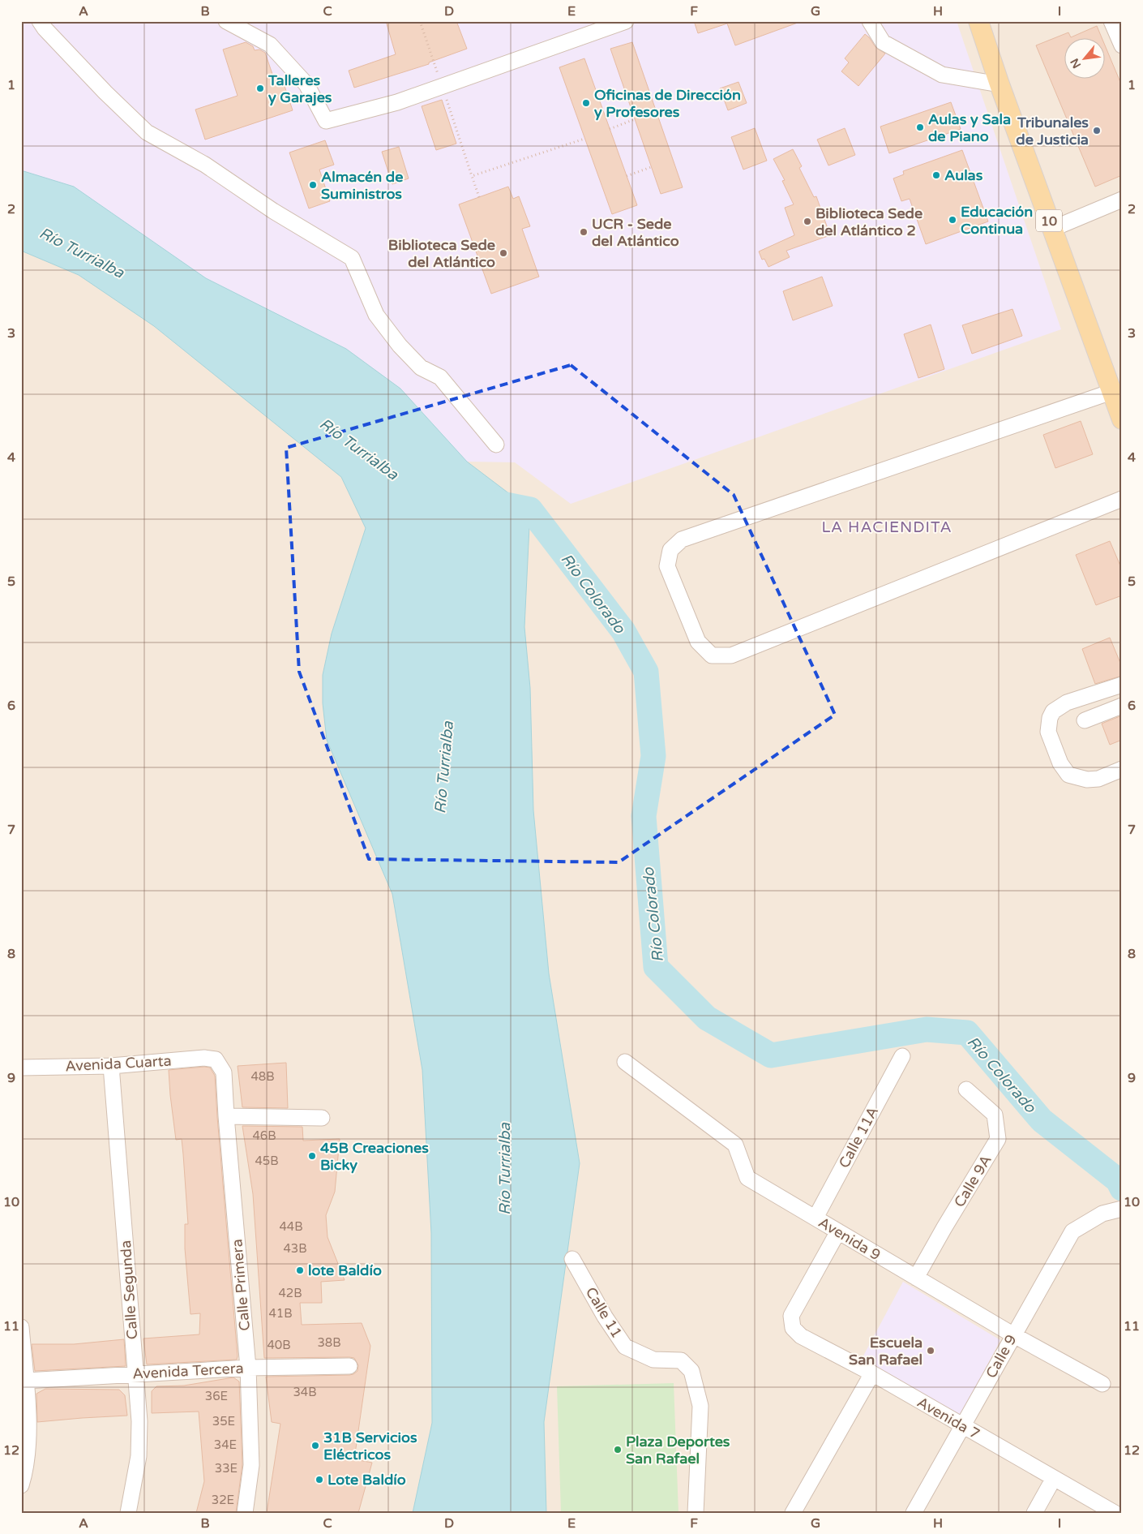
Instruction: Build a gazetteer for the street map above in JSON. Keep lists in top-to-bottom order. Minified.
{"streets":{"main road":["10"],"street":["Avenida Cuarta","Calle 11A","Calle 9A","Avenida 9","Calle Primera","Calle Segunda","Calle 11","Calle 9","Avenida Tercera","Avenida 7"]},"crossings":[["Avenida Cuarta","Calle Primera"],["Avenida Cuarta","Calle Segunda"],["Calle 11A","Avenida 9"],["Calle 9A","Avenida 9"],["Avenida 9","Calle 9"],["Avenida 9","Avenida 7"],["Calle Primera","Avenida Tercera"],["Calle Segunda","Avenida Tercera"],["Calle 9","Avenida 7"]],"districts":["LA HACIENDITA"],"water":["Río Turrialba","Río Colorado"],"places":["Talleres y Garajes","Oficinas de Dirección y Profesores","Aulas y Sala de Piano","Tribunales de Justicia","Aulas","Almacén de Suministros","Educación Continua","Biblioteca Sede del Atlántico 2","UCR - Sede del Atlántico","Biblioteca Sede del Atlántico","45B Creaciones Bicky","lote Baldío","Escuela San Rafael","31B Servicios Eléctricos","Plaza Deportes San Rafael","Lote Baldío"],"house_numbers":["48B","46B","45B","44B","43B","42B","41B","38B","40B","34B","36E","35E","34E","33E","32E"],"north":"bottom left","grid":{"columns":["A","B","C","D","E","F","G","H","I"],"rows":["1","2","3","4","5","6","7","8","9","10","11","12"]}}
